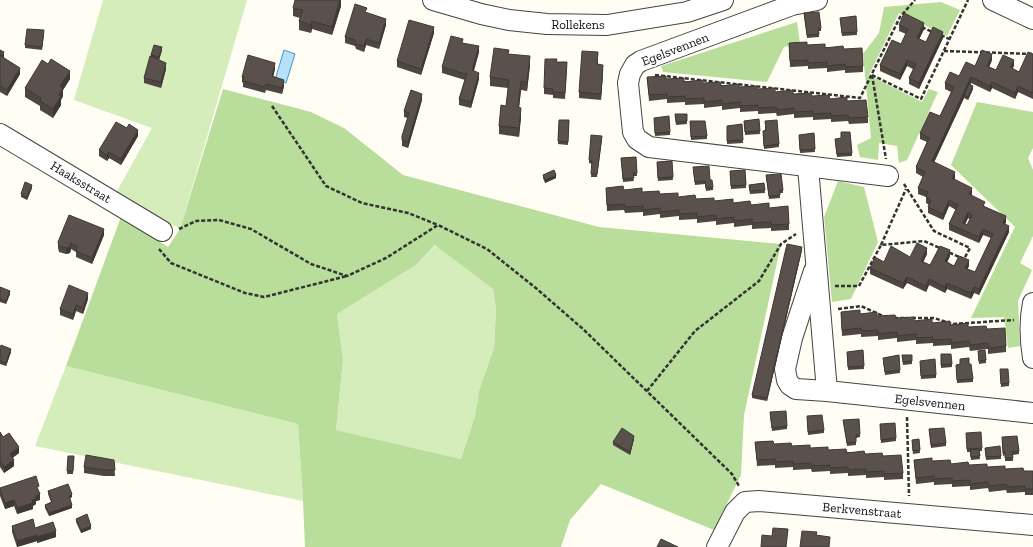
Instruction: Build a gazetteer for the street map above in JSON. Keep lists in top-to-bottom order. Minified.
{"streets":{"street":["Rollekens","Egelsvennen","Haaksstraat","Berkvenstraat"]}}
